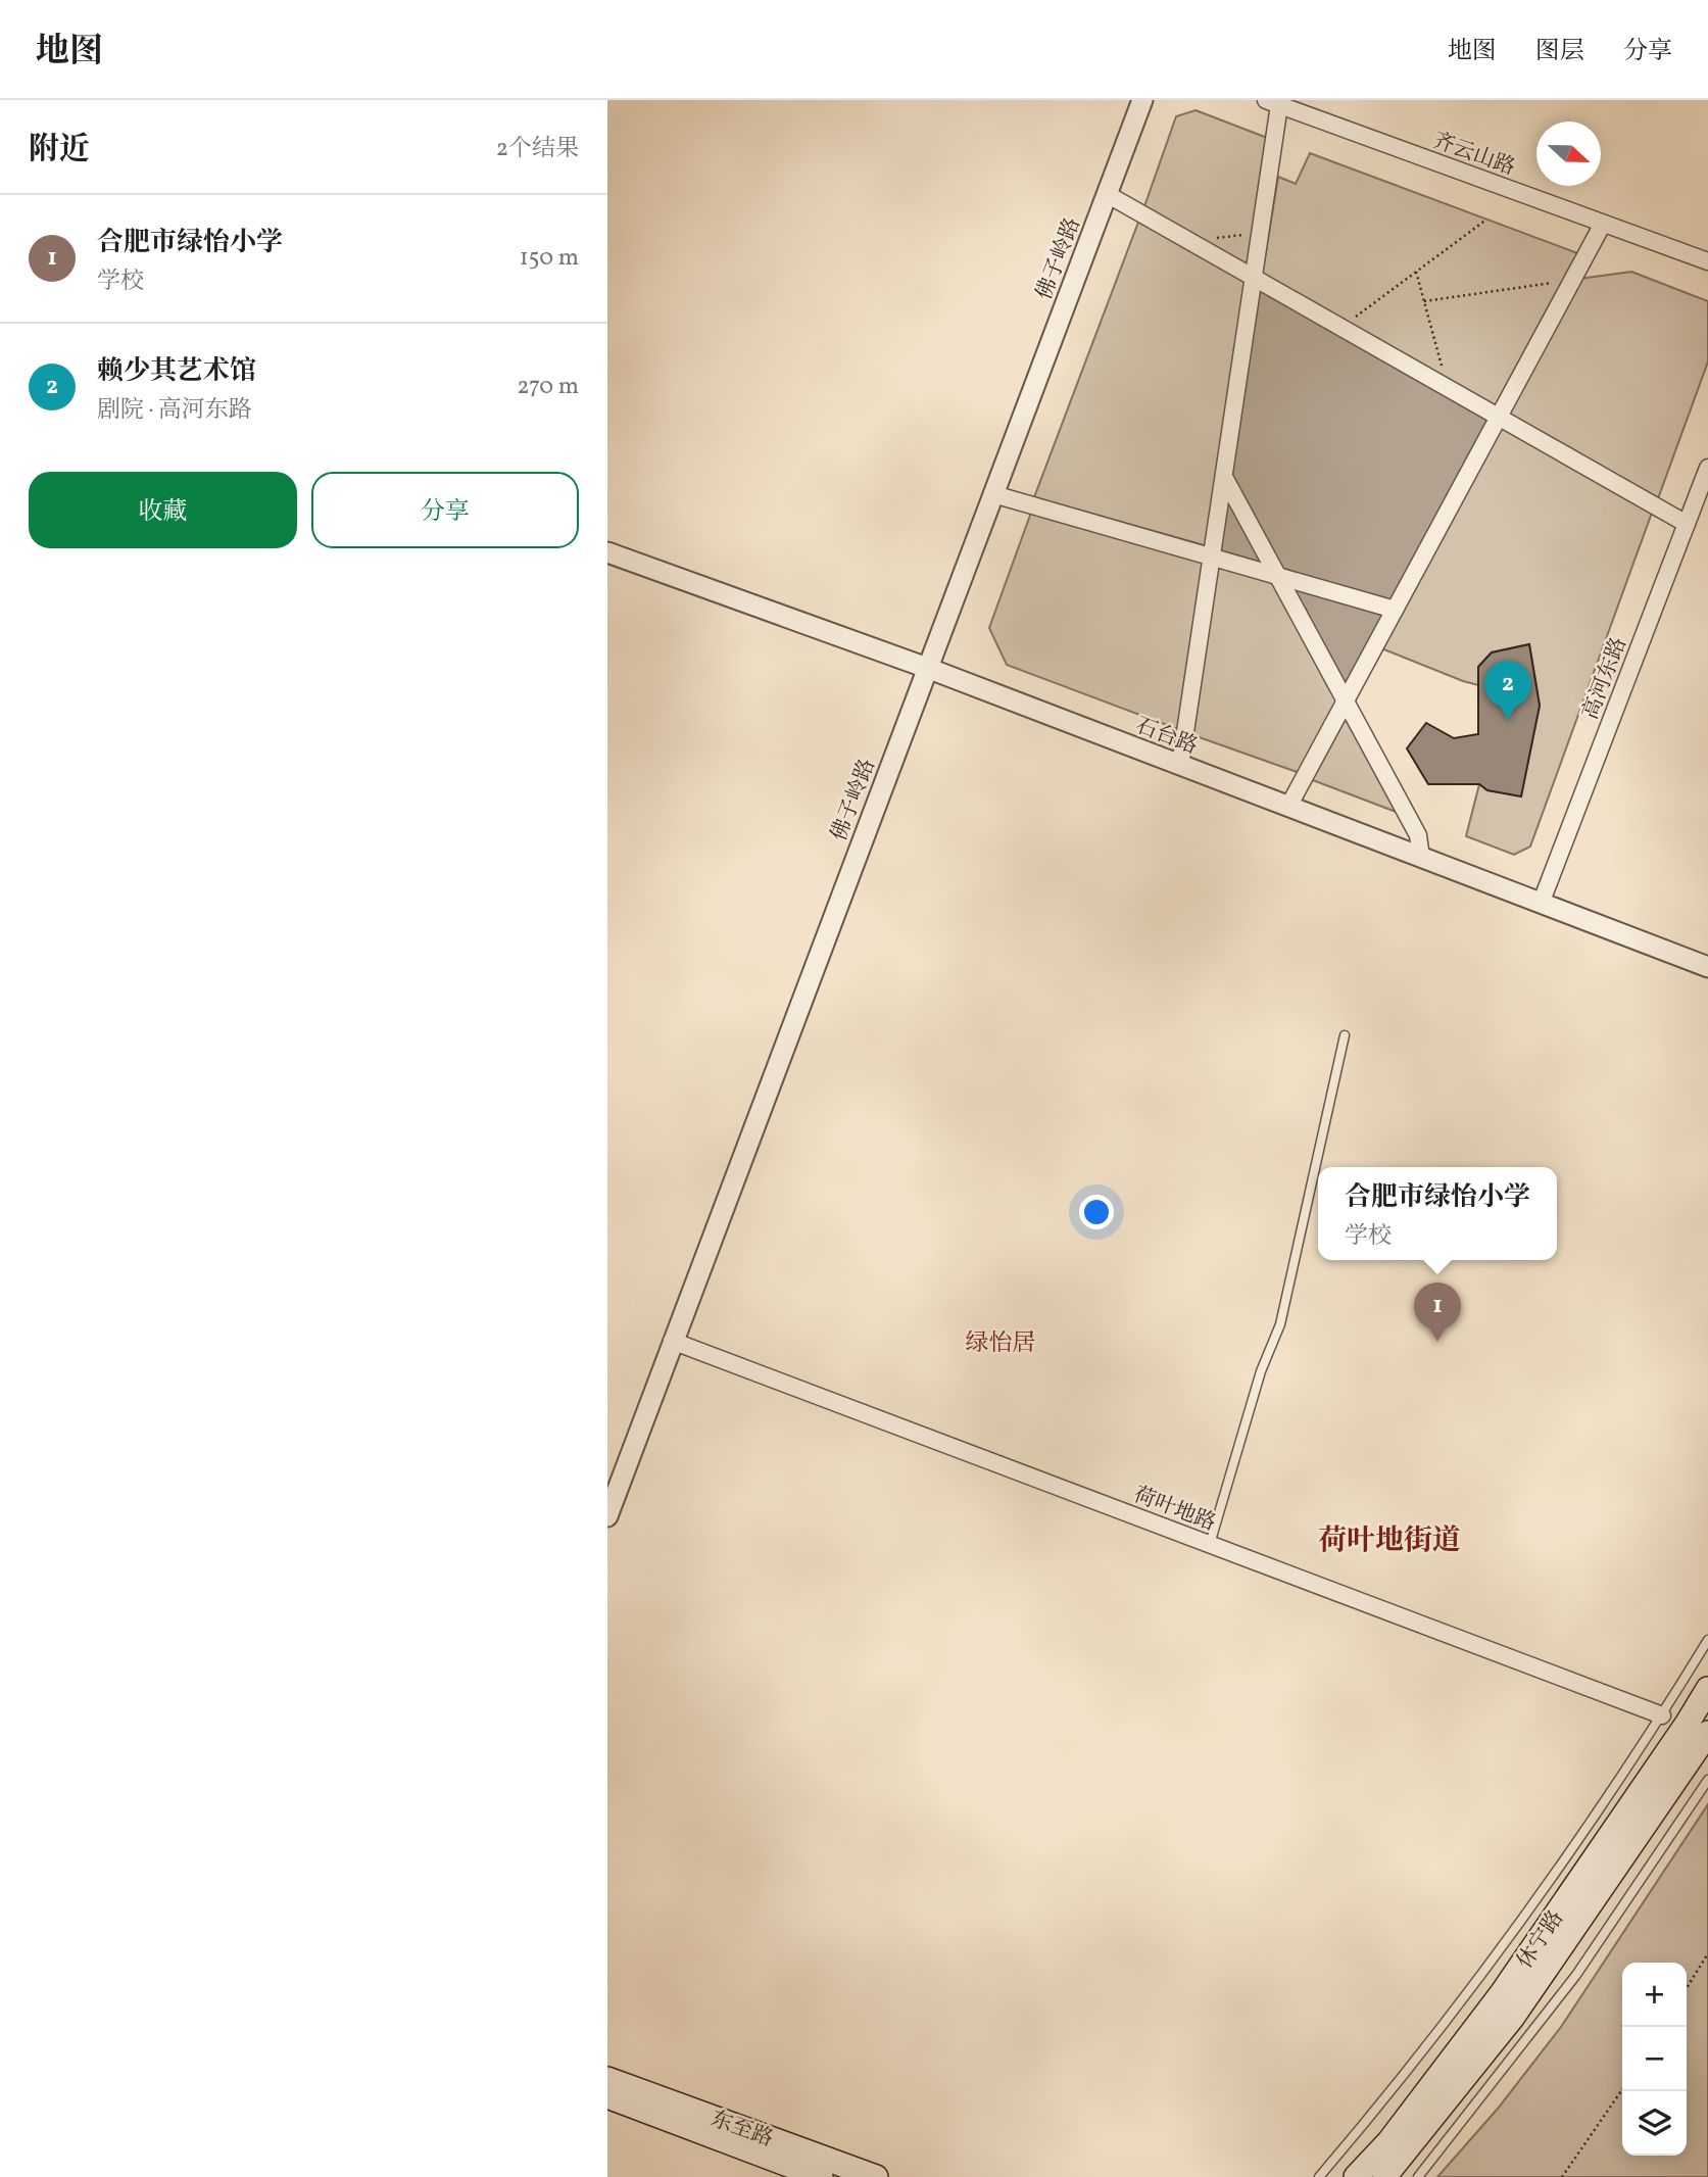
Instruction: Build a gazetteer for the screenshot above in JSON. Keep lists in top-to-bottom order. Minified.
{"streets":{"main road":["休宁路","东至路"],"street":["齐云山路","佛子岭路","高河东路","石台路","荷叶地路"]},"crossings":[["佛子岭路","石台路"],["佛子岭路","荷叶地路"],["高河东路","石台路"]],"districts":["绿怡居","荷叶地街道"],"north":"right","page":{"header":"地图","nav":["地图","图层","分享"],"heading":["附近","2个结果"],"list":[{"mark":"1","name":"合肥市绿怡小学","note":"学校","value":"150 m"},{"mark":"2","name":"赖少其艺术馆","note":"剧院 · 高河东路","value":"270 m"}],"buttons":["收藏","分享"],"pins":["2","1"],"popup":["合肥市绿怡小学","学校"],"map_buttons":["+","−"]}}
